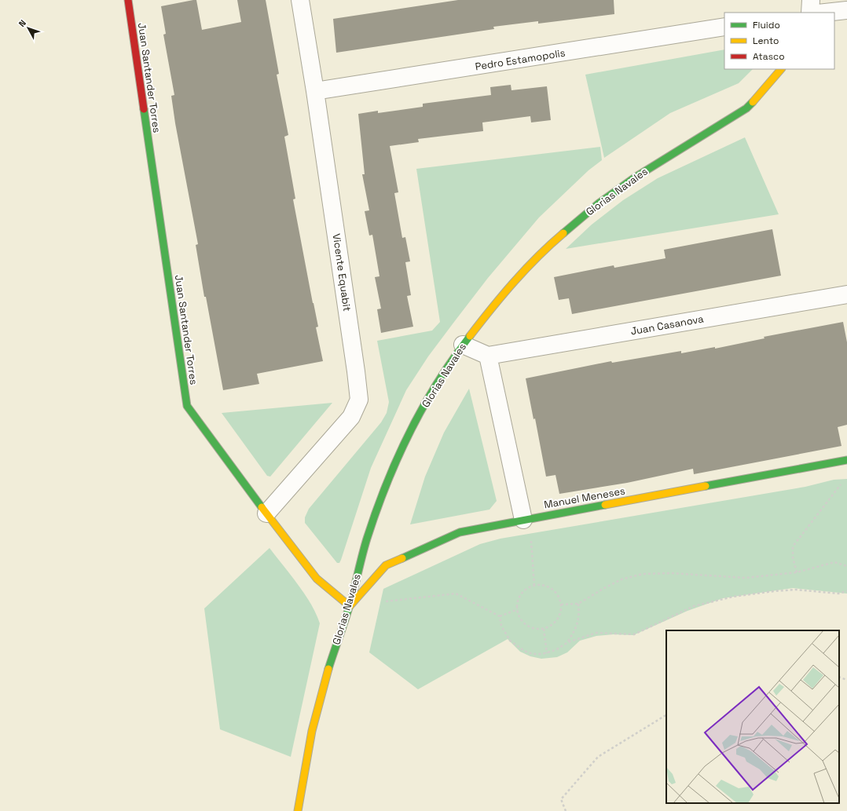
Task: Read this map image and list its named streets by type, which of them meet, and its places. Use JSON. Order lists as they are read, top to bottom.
{
  "streets": {
    "street": [
      "Pedro Estamopolis",
      "Juan Santander Torres",
      "Glorias Navales",
      "Vicente Equabit",
      "Juan Casanova",
      "Manuel Meneses"
    ]
  },
  "crossings": [
    ["Pedro Estamopolis", "Vicente Equabit"],
    ["Juan Santander Torres", "Glorias Navales"],
    ["Juan Santander Torres", "Vicente Equabit"],
    ["Juan Santander Torres", "Manuel Meneses"],
    ["Glorias Navales", "Manuel Meneses"]
  ],
  "legend": ["Fluido", "Lento", "Atasco"],
  "north": "top left"
}
